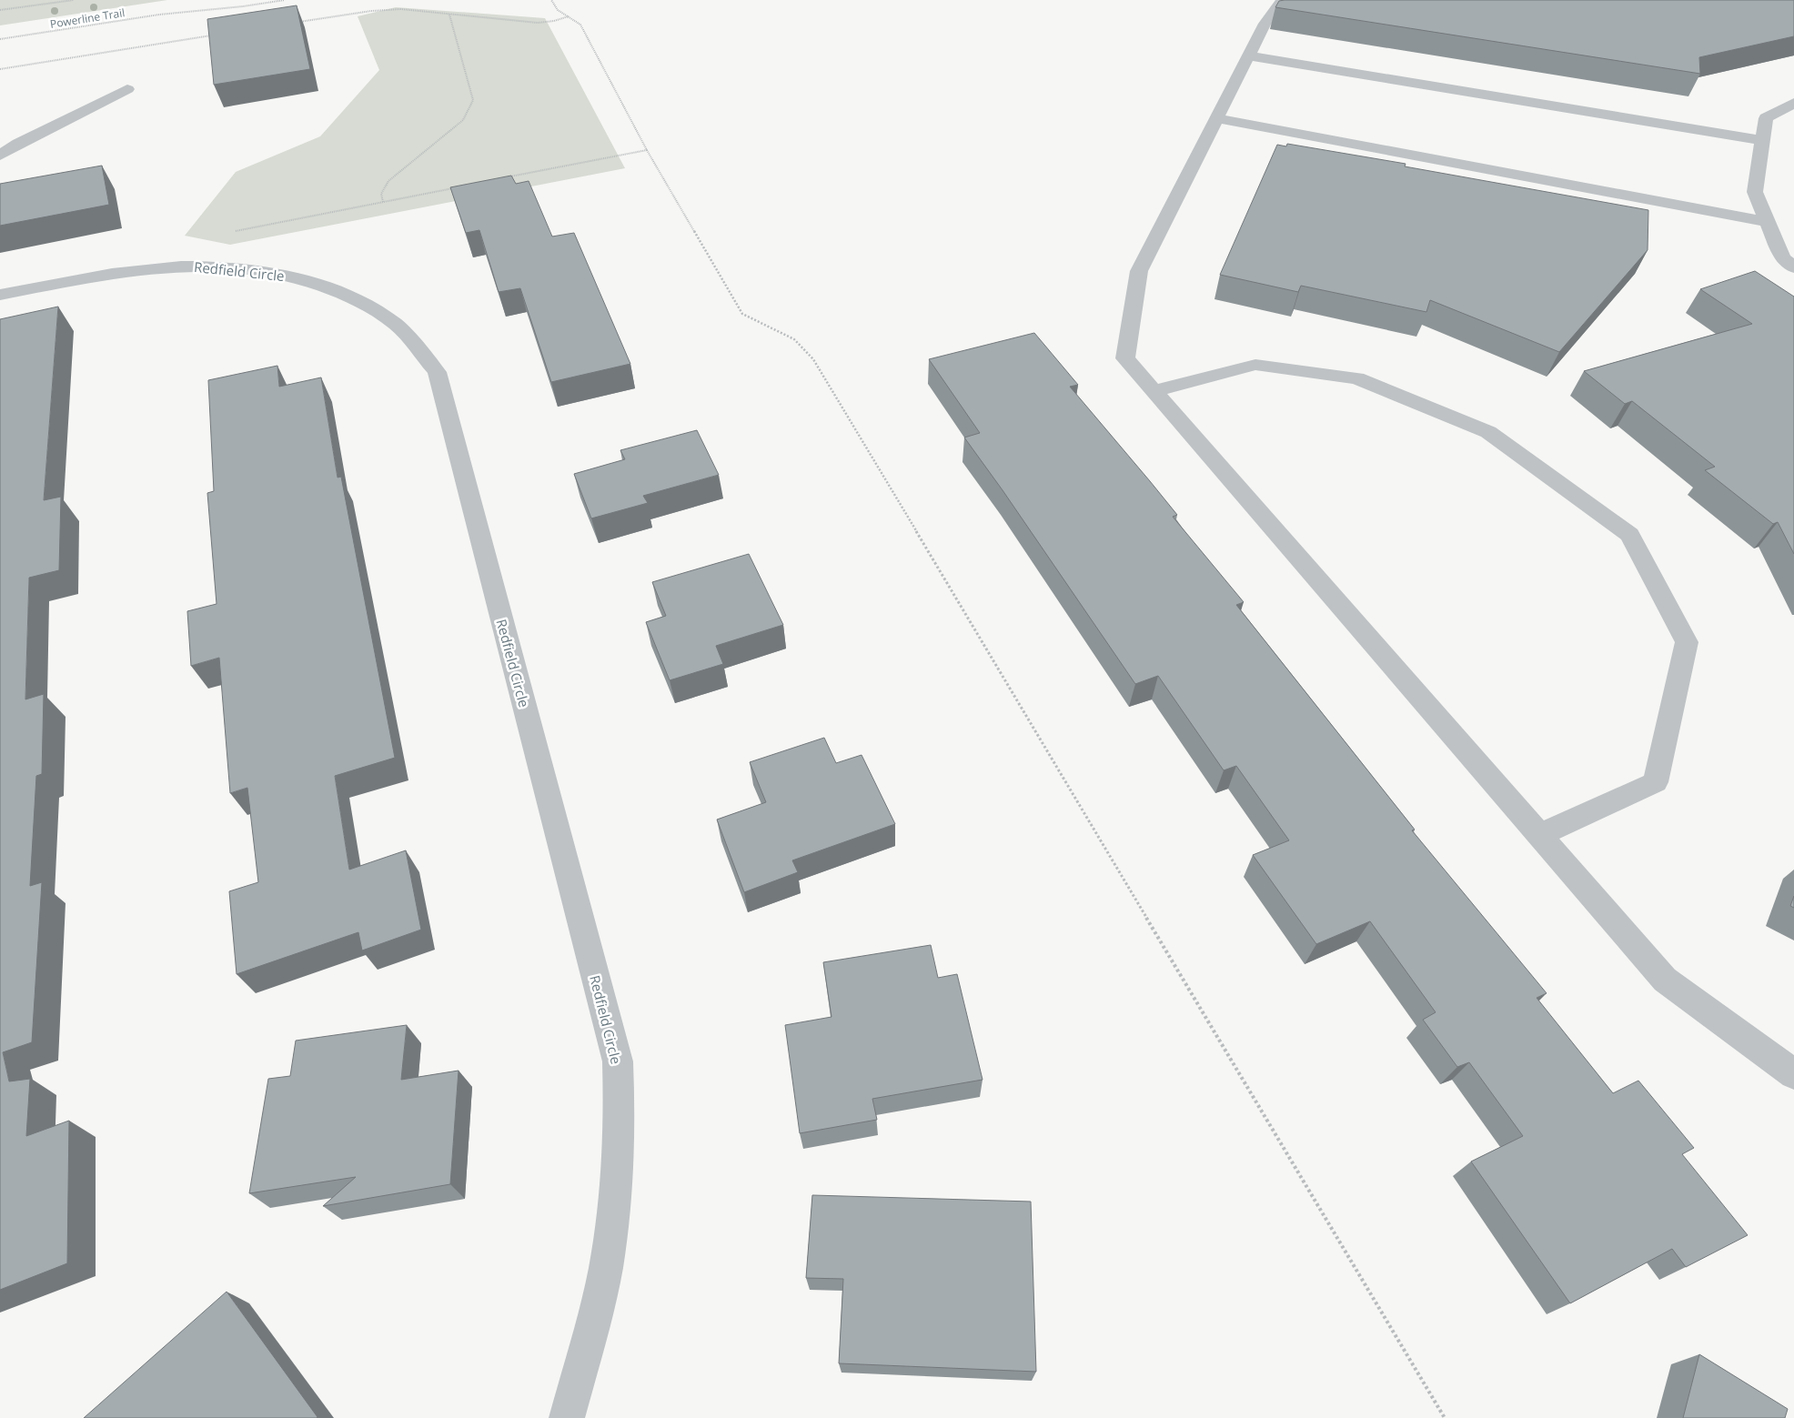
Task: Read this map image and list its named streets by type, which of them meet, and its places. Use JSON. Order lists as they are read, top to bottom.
{
  "streets": {
    "street": ["Redfield Circle"],
    "path": ["Powerline Trail"]
  }
}
